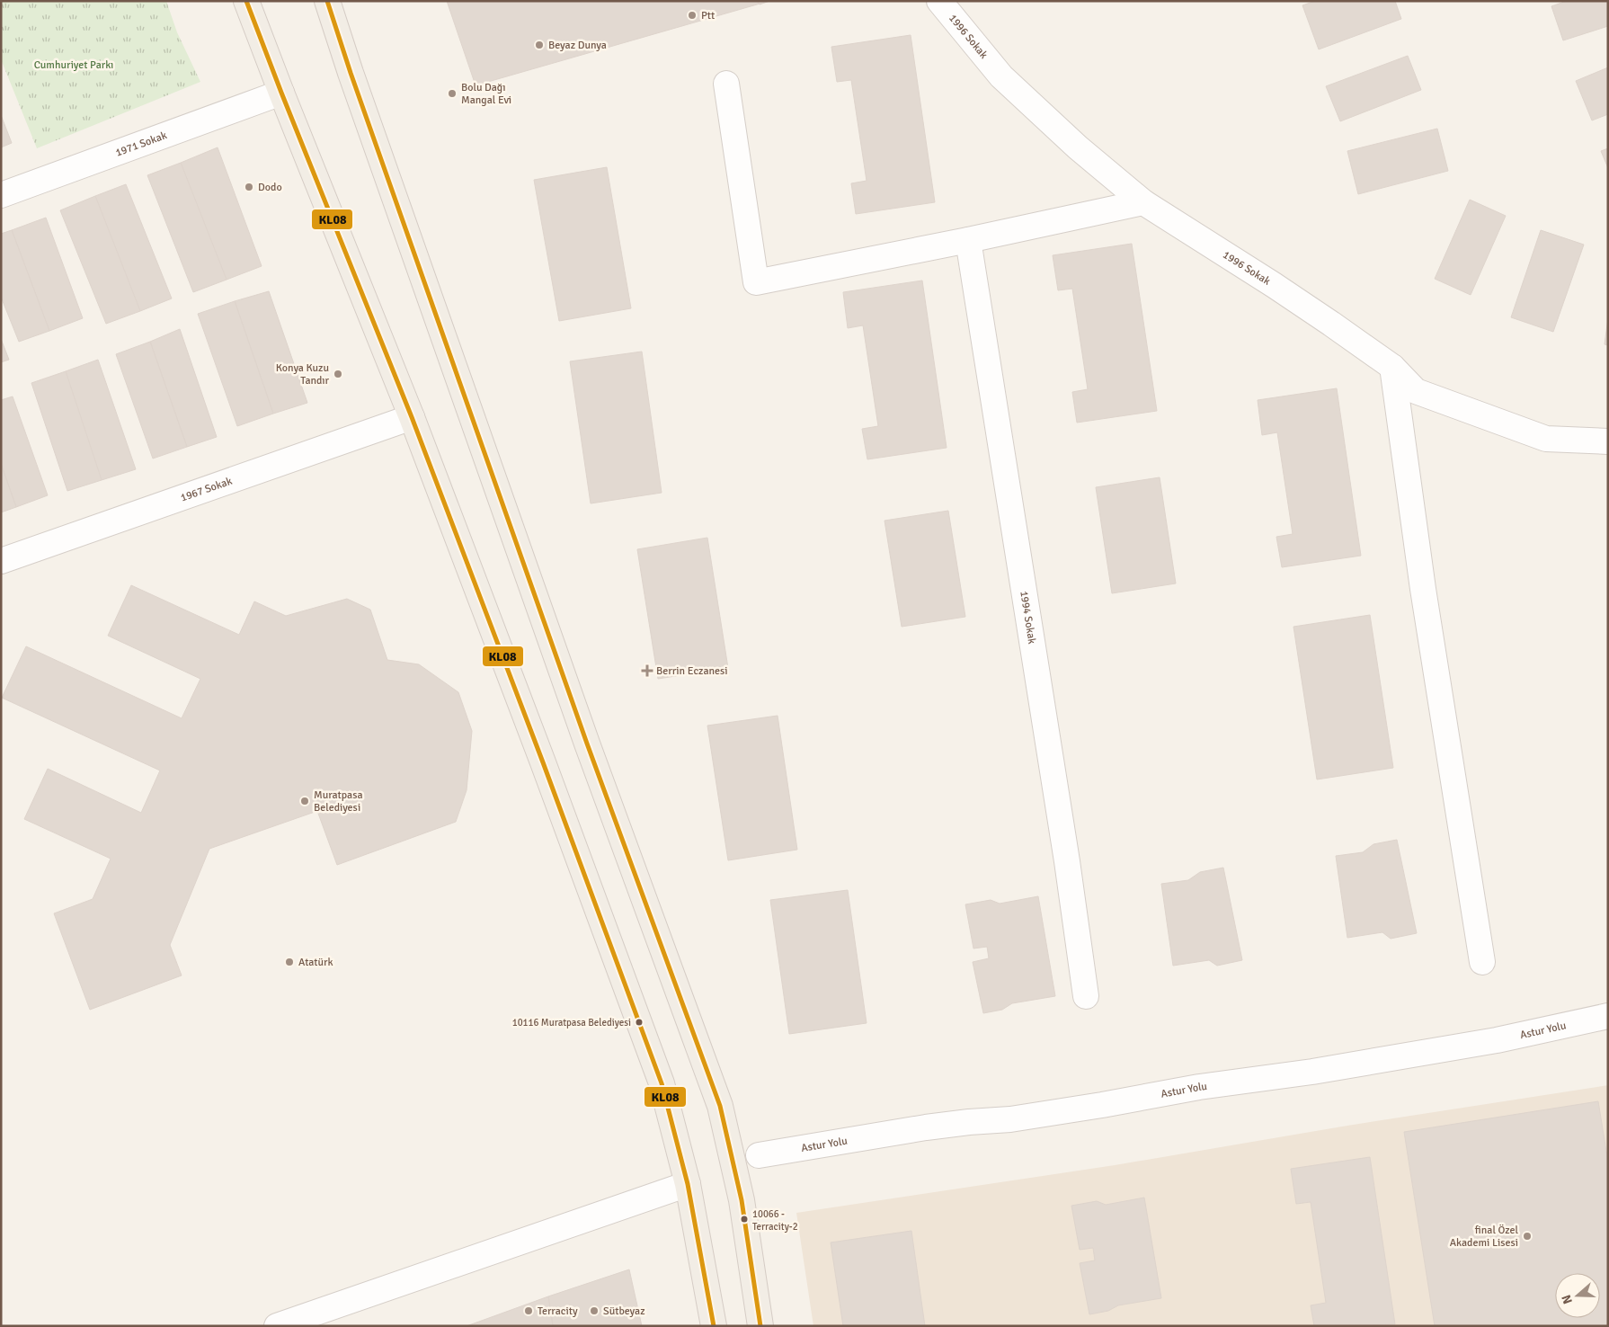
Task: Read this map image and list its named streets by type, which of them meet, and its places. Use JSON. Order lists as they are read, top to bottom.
{
  "streets": {
    "street": [
      "1996 Sokak",
      "1971 Sokak",
      "1967 Sokak",
      "1994 Sokak",
      "Astur Yolu"
    ]
  },
  "parks": ["Cumhuriyet Parkı"],
  "places": {
    "other": [
      "Ptt",
      "Beyaz Dunya",
      "Bolu Dağı Mangal Evi",
      "Dodo",
      "Konya Kuzu Tandır",
      "Muratpasa Belediyesi",
      "Atatürk",
      "10116 Muratpasa Belediyesi",
      "10066 - Terracity-2",
      "final Özel Akademi Lisesi",
      "Terracity",
      "Sütbeyaz"
    ],
    "health": ["Berrin Eczanesi"]
  },
  "lines": ["transit line KL08"],
  "north": "left"
}
